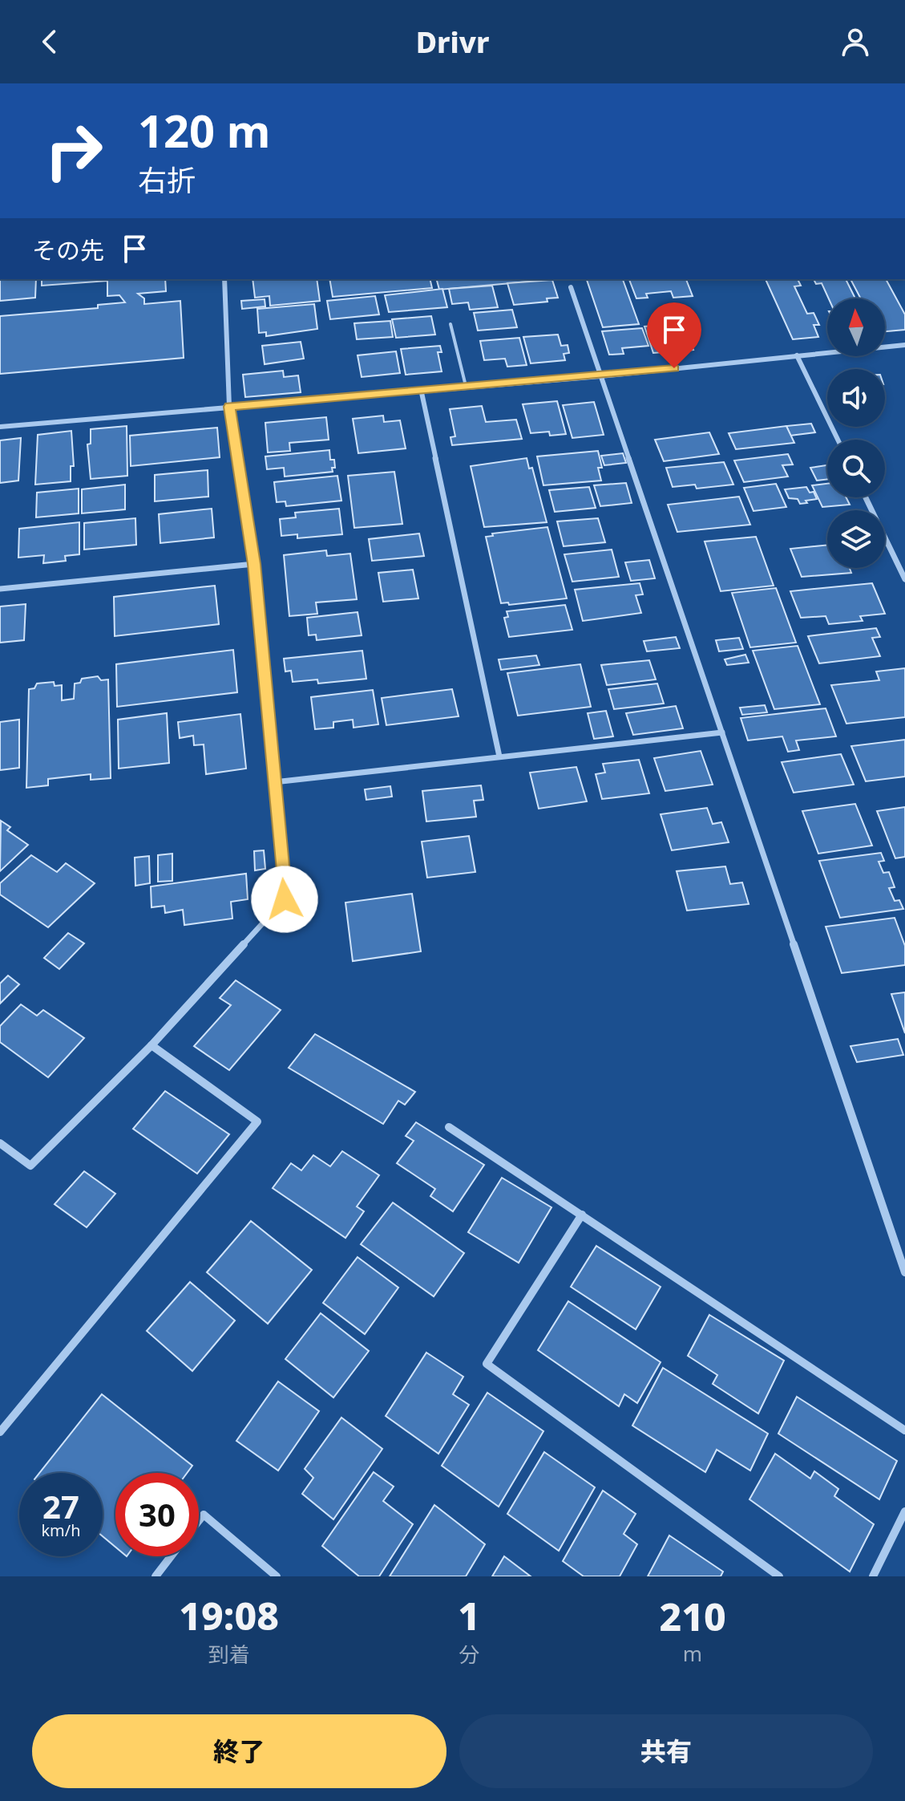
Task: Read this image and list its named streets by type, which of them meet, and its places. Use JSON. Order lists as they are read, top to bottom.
{
  "north": "top",
  "page": {
    "header": "Drivr",
    "turn": ["120 m", "右折"],
    "then": "その先",
    "speed": "27 km/h",
    "limit": "30",
    "eta": [
      "19:08",
      "到着",
      "1",
      "分",
      "210",
      "m"
    ],
    "buttons": ["終了", "共有"]
  }
}
